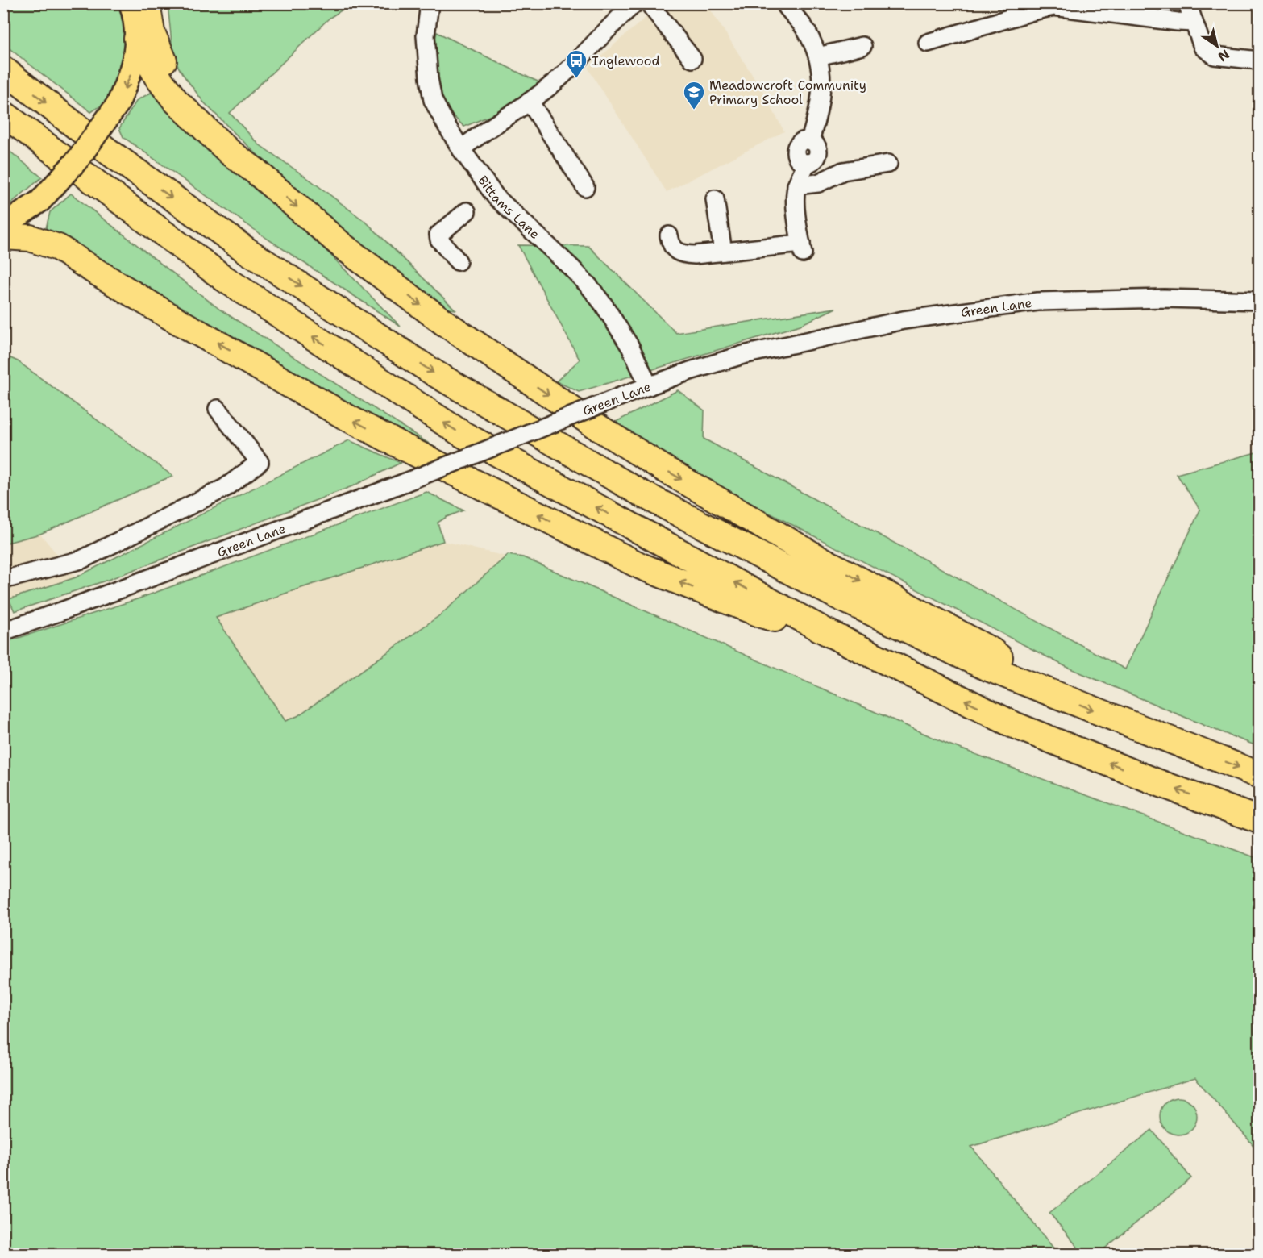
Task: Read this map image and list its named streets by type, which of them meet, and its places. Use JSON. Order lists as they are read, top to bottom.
{
  "streets": {
    "street": ["Bittams Lane", "Green Lane"]
  },
  "crossings": [
    ["Bittams Lane", "Green Lane"]
  ],
  "places": {
    "bus stop": ["Inglewood"],
    "school or university": ["Meadowcroft Community Primary School"]
  },
  "north": "bottom right"
}
